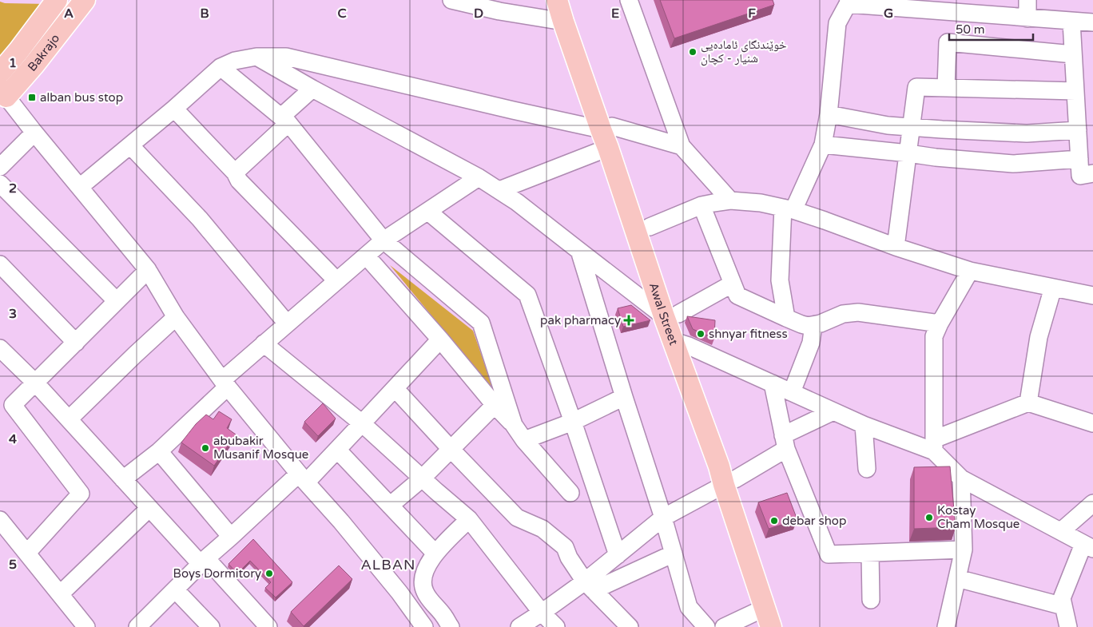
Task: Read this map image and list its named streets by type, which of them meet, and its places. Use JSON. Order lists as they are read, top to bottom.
{
  "streets": {
    "main road": ["Bakrajo", "Awal Street"]
  },
  "districts": ["ALBAN"],
  "places": {
    "other": [
      "خوێندنگای ئامادەیی شنیار - کچان",
      "shnyar fitness",
      "abubakir Musanif Mosque",
      "Kostay Cham Mosque",
      "debar shop",
      "Boys Dormitory"
    ],
    "transit": ["alban bus stop"],
    "health": ["pak pharmacy"]
  },
  "scale_bar": "50 m",
  "grid": {
    "columns": [
      "A",
      "B",
      "C",
      "D",
      "E",
      "F",
      "G"
    ],
    "rows": [
      "1",
      "2",
      "3",
      "4",
      "5"
    ]
  }
}
